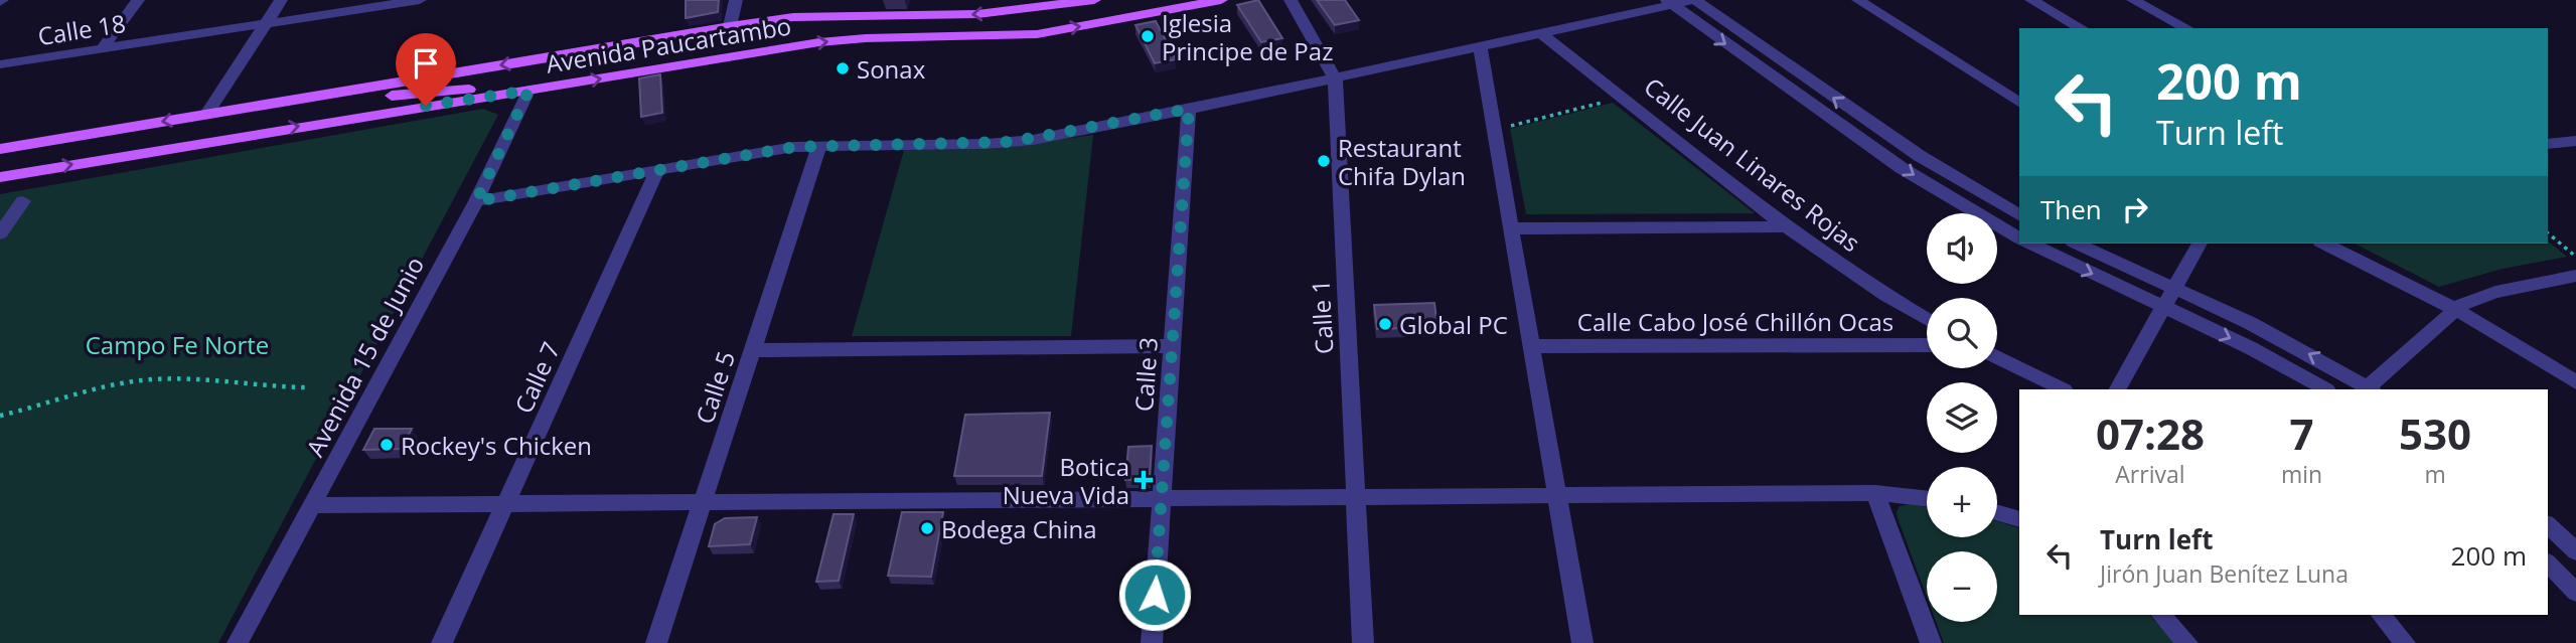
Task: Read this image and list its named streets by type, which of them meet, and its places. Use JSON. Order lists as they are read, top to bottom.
{
  "streets": {
    "main road": ["Avenida Paucartambo"],
    "street": [
      "Calle 18",
      "Calle Juan Linares Rojas",
      "Calle 1",
      "Calle Cabo José Chillón Ocas",
      "Avenida 15 de Junio",
      "Calle 3",
      "Calle 7",
      "Calle 5"
    ]
  },
  "crossings": [
    ["Avenida Paucartambo", "Avenida 15 de Junio"]
  ],
  "parks": ["Campo Fe Norte"],
  "places": {
    "other": [
      "Iglesia Principe de Paz",
      "Sonax",
      "Restaurant Chifa Dylan",
      "Global PC",
      "Rockey's Chicken",
      "Bodega China"
    ],
    "health": ["Botica Nueva Vida"]
  },
  "page": {
    "turn": ["200 m", "Turn left"],
    "then": "Then",
    "map_buttons": ["+", "−"],
    "eta": [
      "07:28",
      "Arrival",
      "7",
      "min",
      "530",
      "m"
    ],
    "list": [
      {
        "name": "Turn left",
        "note": "Jirón Juan Benítez Luna",
        "value": "200 m"
      }
    ]
  }
}
